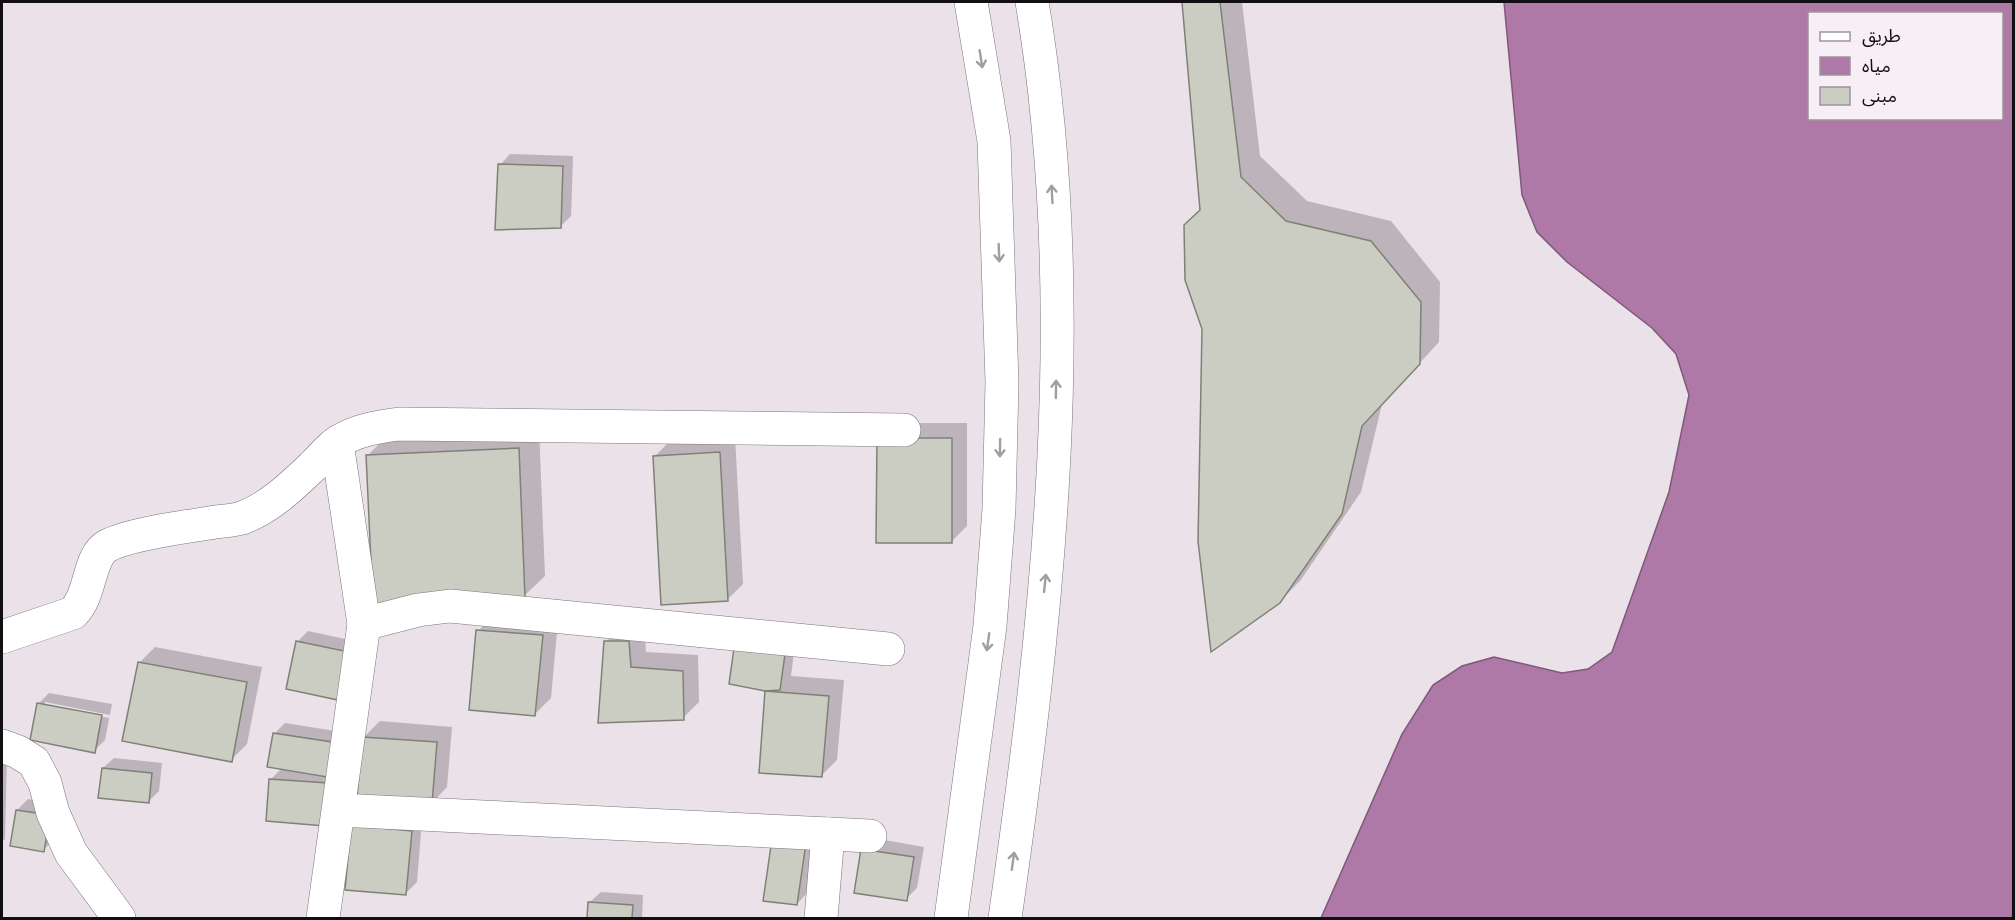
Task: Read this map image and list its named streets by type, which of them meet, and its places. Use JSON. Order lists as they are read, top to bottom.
{
  "legend": ["طريق", "مياه", "مبنى"]
}
